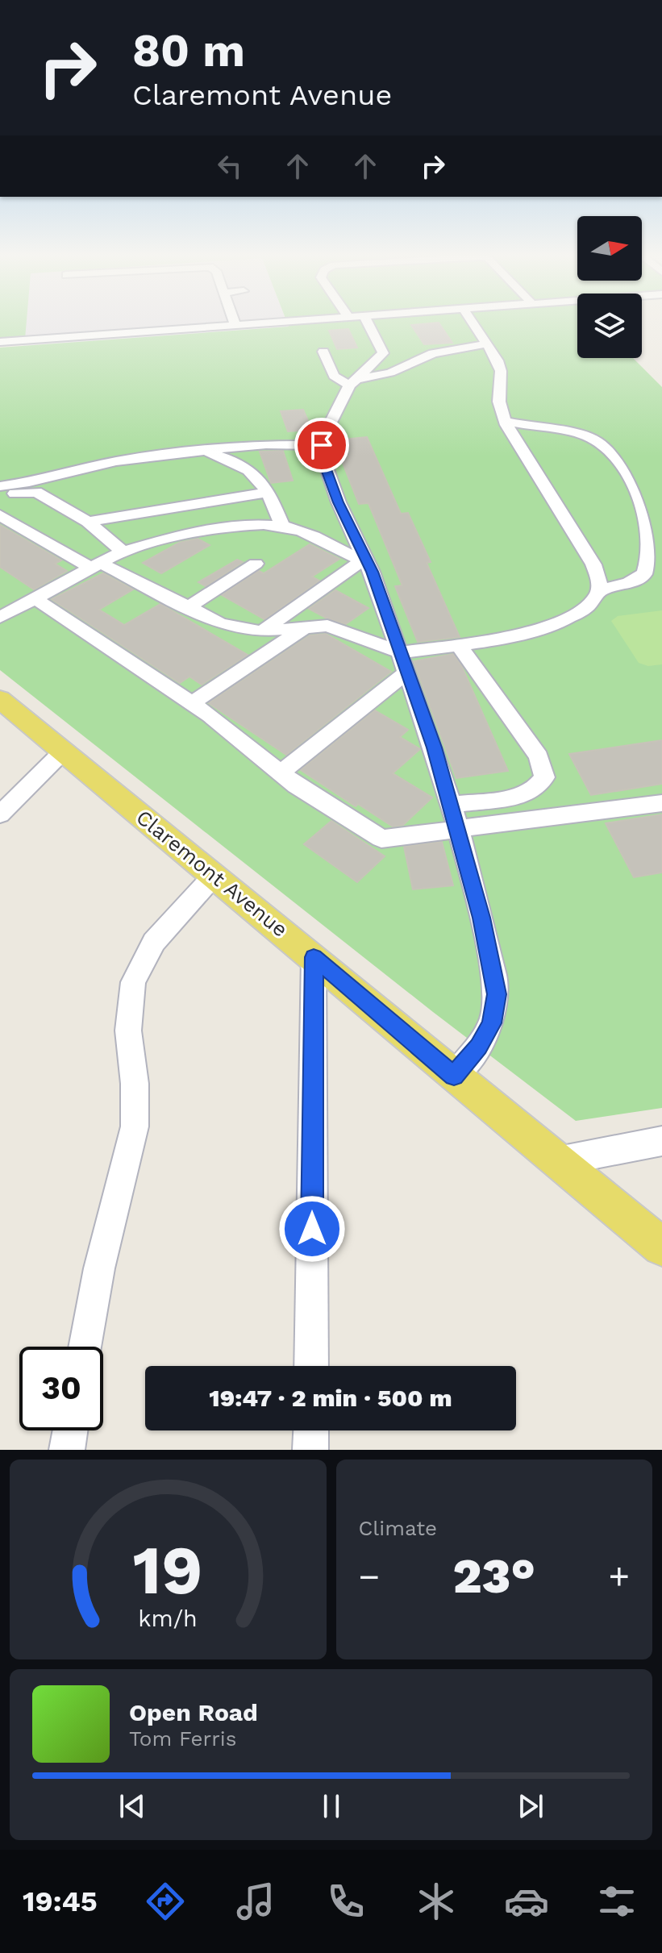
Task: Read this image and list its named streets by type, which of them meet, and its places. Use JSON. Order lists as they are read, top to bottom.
{
  "streets": {
    "main road": ["Claremont Avenue"]
  },
  "north": "right",
  "page": {
    "turn": ["80 m", "Claremont Avenue"],
    "limit": "30",
    "trip": "19:47 · 2 min · 500 m",
    "tile": "Climate",
    "heat": ["−", "23°", "+"],
    "song": ["Open Road", "Tom Ferris"],
    "tabs": "19:45",
    "gauge": ["19", "km/h"]
  }
}
